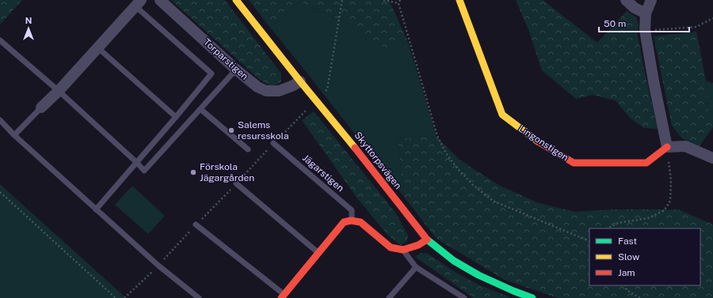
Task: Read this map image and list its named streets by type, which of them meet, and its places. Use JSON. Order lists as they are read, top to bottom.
{
  "streets": {
    "street": ["Torparstigen", "Lingonstigen", "Skyttorpsvägen"],
    "lane": ["Jägarstigen"]
  },
  "crossings": [
    ["Torparstigen", "Skyttorpsvägen"]
  ],
  "places": ["Salems resursskola", "Förskola Jägargården"],
  "legend": ["Fast", "Slow", "Jam"],
  "scale_bar": "50 m",
  "north": "top"
}
